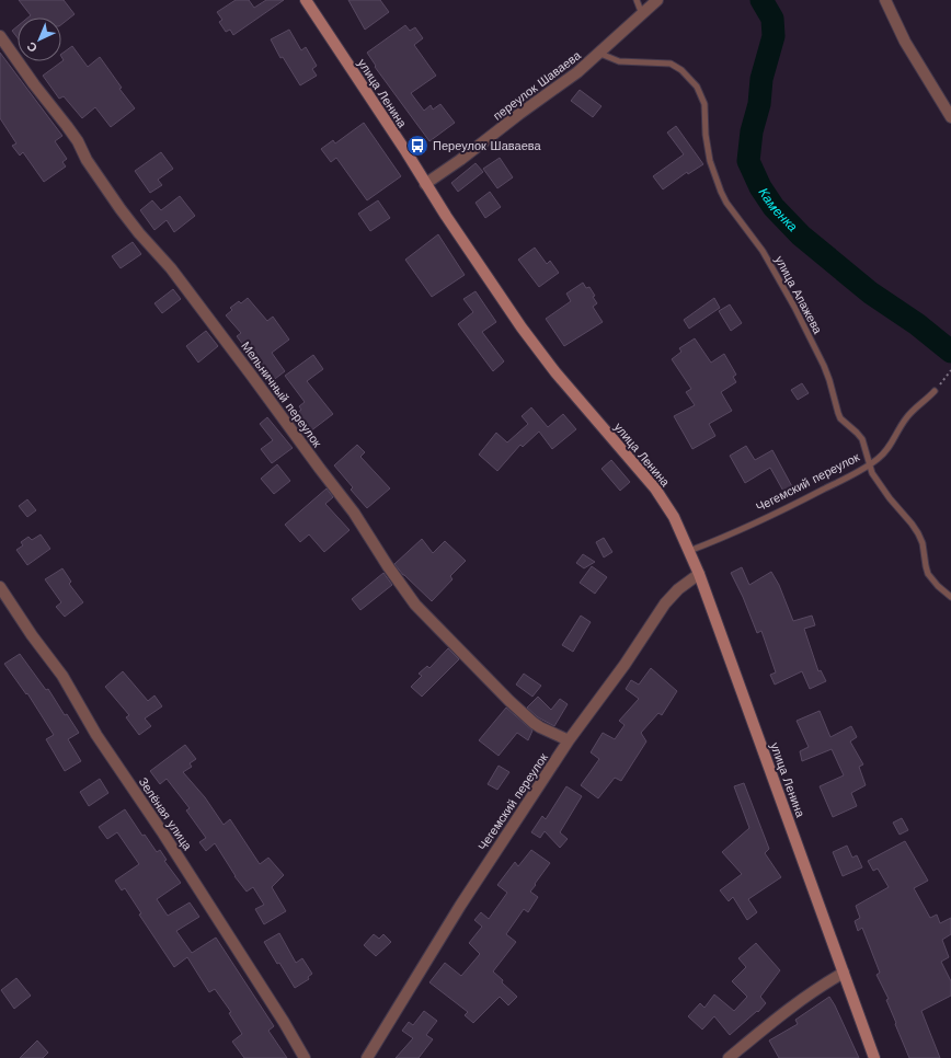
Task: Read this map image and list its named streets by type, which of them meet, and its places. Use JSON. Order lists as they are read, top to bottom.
{
  "streets": {
    "street": [
      "переулок Шаваева",
      "улица Ленина",
      "Мельничный переулок",
      "Чегемский переулок",
      "Зелёная улица"
    ],
    "lane": ["улица Апажева"]
  },
  "crossings": [
    ["переулок Шаваева", "улица Ленина"],
    ["переулок Шаваева", "улица Апажева"],
    ["улица Ленина", "Чегемский переулок"],
    ["улица Апажева", "Чегемский переулок"],
    ["Мельничный переулок", "Чегемский переулок"]
  ],
  "water": ["Каменка"],
  "places": {
    "bus stop": ["Переулок Шаваева"]
  },
  "north": "bottom left"
}
